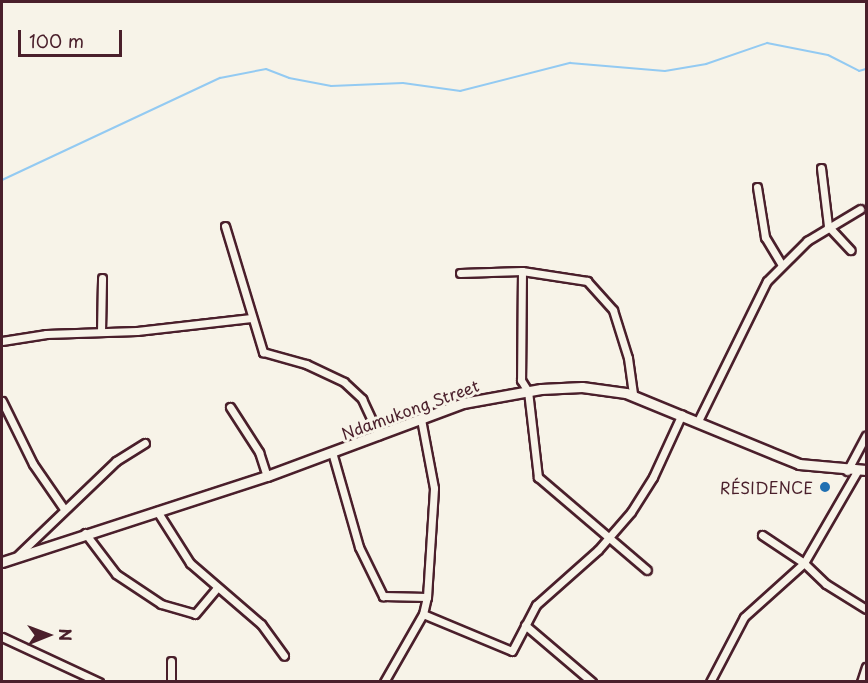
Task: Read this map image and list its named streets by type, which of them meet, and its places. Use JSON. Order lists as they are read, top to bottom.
{
  "streets": {
    "main road": ["Ndamukong Street"]
  },
  "places": ["RÉSIDENCE"],
  "scale_bar": "100 m",
  "north": "right"
}
